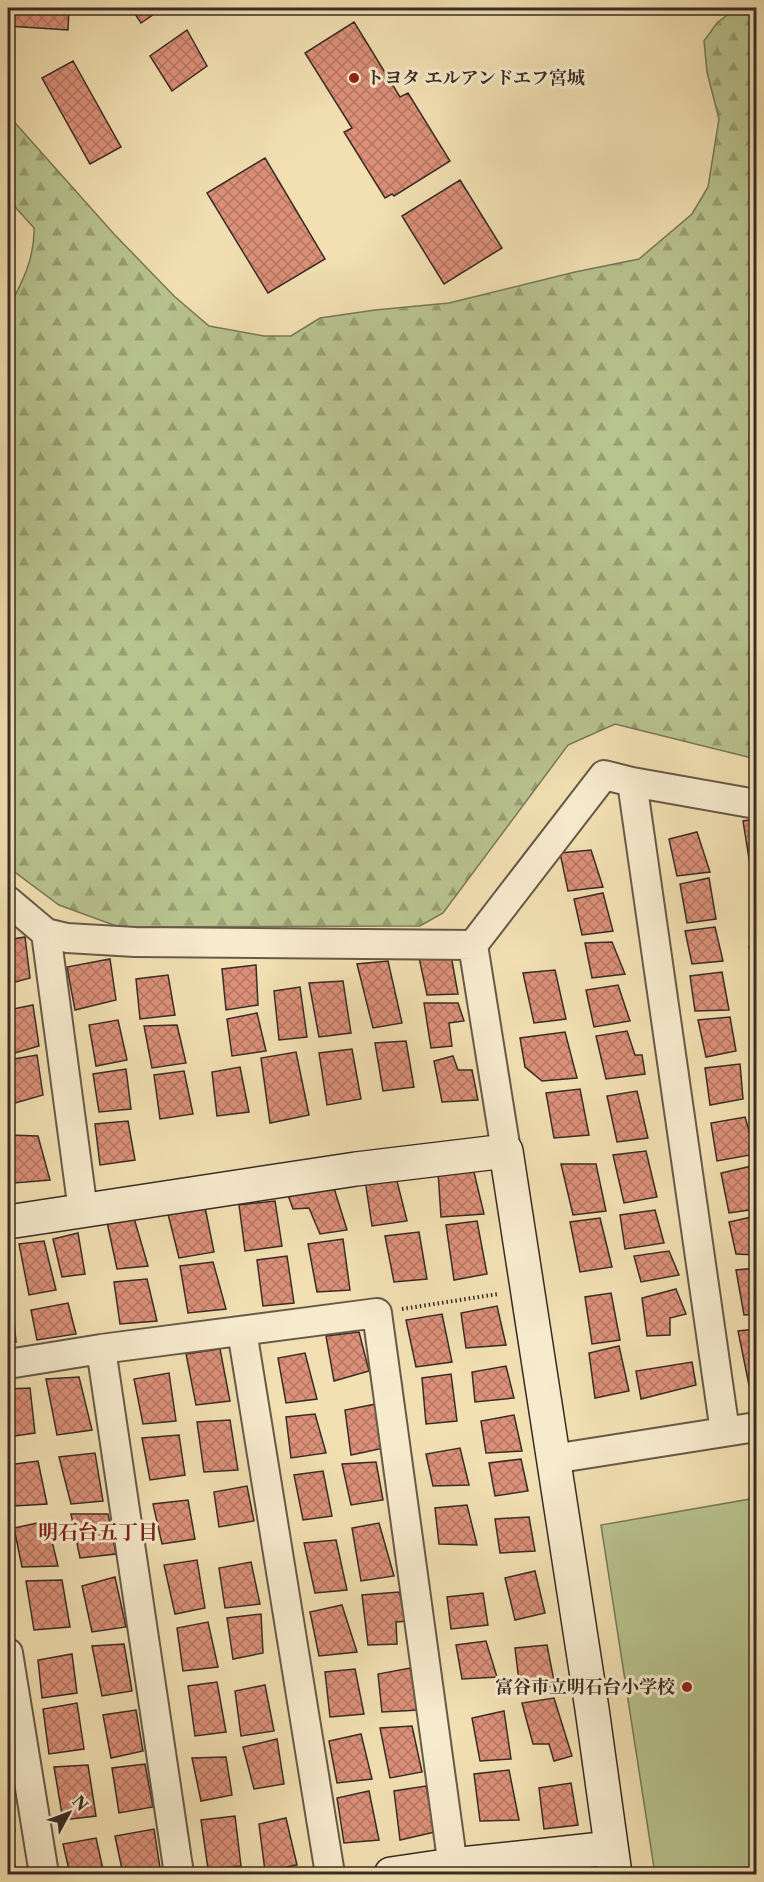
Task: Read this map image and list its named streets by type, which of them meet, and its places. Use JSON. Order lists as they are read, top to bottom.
{
  "districts": ["明石台五丁目"],
  "places": ["トヨタ エルアンドエフ宮城", "富谷市立明石台小学校"],
  "north": "top right"
}
